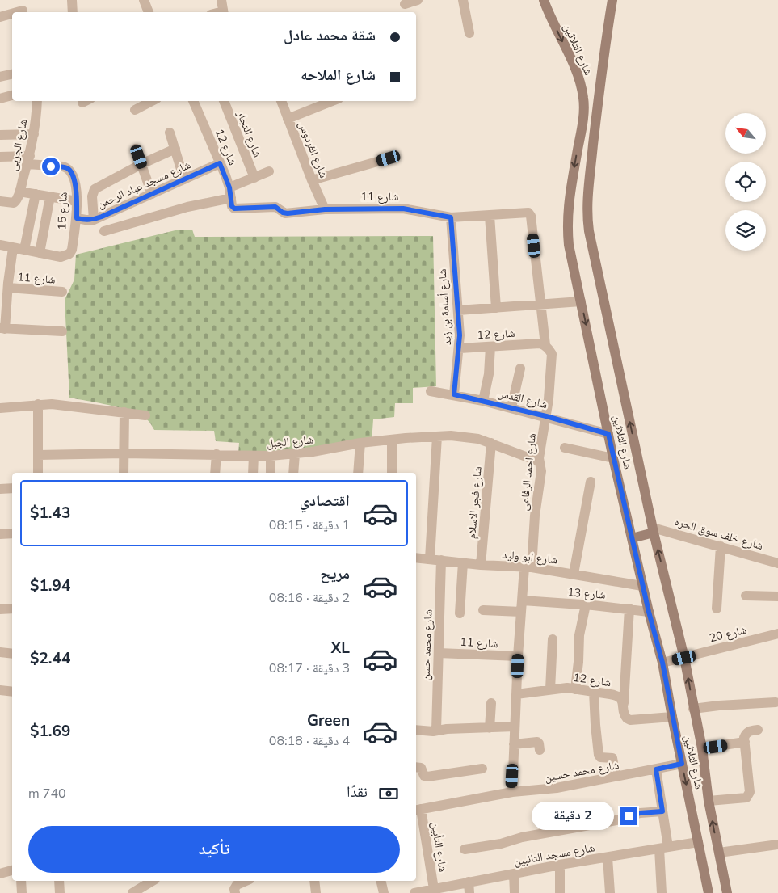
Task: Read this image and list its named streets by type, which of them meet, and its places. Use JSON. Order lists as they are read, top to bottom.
{
  "streets": {
    "street": [
      "شارع الثلاثين",
      "شارع التجار",
      "شارع الجربى",
      "شارع 12",
      "شارع الفردوس",
      "شارع مسجد عباد الرحمن",
      "شارع 11",
      "شارع 15",
      "شارع أسامة بن زيد",
      "شارع القدس",
      "شارع الجبل",
      "شارع احمد الرفاعى",
      "شارع فجر الاسلام",
      "شارع خلف سوق الحره",
      "شارع ابو وليد",
      "شارع 13",
      "شارع 20",
      "شارع محمد حسن",
      "شارع محمد حسين",
      "شارع التأبين",
      "شارع مسجد التائبين"
    ]
  },
  "crossings": [
    ["شارع الثلاثين", "شارع القدس"],
    ["شارع الثلاثين", "شارع خلف سوق الحره"],
    ["شارع الثلاثين", "شارع ابو وليد"],
    ["شارع الثلاثين", "شارع 13"],
    ["شارع الثلاثين", "شارع 20"],
    ["شارع الثلاثين", "شارع محمد حسين"],
    ["شارع الثلاثين", "شارع مسجد التائبين"],
    ["شارع الجربى", "شارع 15"],
    ["شارع 12", "شارع مسجد عباد الرحمن"],
    ["شارع 12", "شارع 11"],
    ["شارع 12", "شارع أسامة بن زيد"],
    ["شارع 12", "شارع احمد الرفاعى"],
    ["شارع الفردوس", "شارع 11"],
    ["شارع مسجد عباد الرحمن", "شارع 15"],
    ["شارع 11", "شارع أسامة بن زيد"],
    ["شارع 11", "شارع احمد الرفاعى"],
    ["شارع 11", "شارع محمد حسن"],
    ["شارع أسامة بن زيد", "شارع القدس"],
    ["شارع القدس", "شارع احمد الرفاعى"],
    ["شارع الجبل", "شارع احمد الرفاعى"],
    ["شارع الجبل", "شارع فجر الاسلام"],
    ["شارع احمد الرفاعى", "شارع ابو وليد"],
    ["شارع احمد الرفاعى", "شارع 13"],
    ["شارع احمد الرفاعى", "شارع محمد حسين"],
    ["شارع فجر الاسلام", "شارع ابو وليد"],
    ["شارع ابو وليد", "شارع محمد حسن"],
    ["شارع محمد حسين", "شارع التأبين"],
    ["شارع التأبين", "شارع مسجد التائبين"]
  ],
  "north": "top left",
  "page": {
    "banner": ["شقة محمد عادل", "شارع الملاحه"],
    "list": [
      {
        "name": "اقتصادي",
        "note": "1 دقيقة · 08:15",
        "value": "$1.43"
      },
      {
        "name": "مريح",
        "note": "2 دقيقة · 08:16",
        "value": "$1.94"
      },
      {
        "name": "XL",
        "note": "3 دقيقة · 08:17",
        "value": "$2.44"
      },
      {
        "name": "Green",
        "note": "4 دقيقة · 08:18",
        "value": "$1.69"
      }
    ],
    "pay": ["نقدًا", "740 m"],
    "bubble": "2 دقيقة",
    "buttons": "تأكيد"
  }
}
